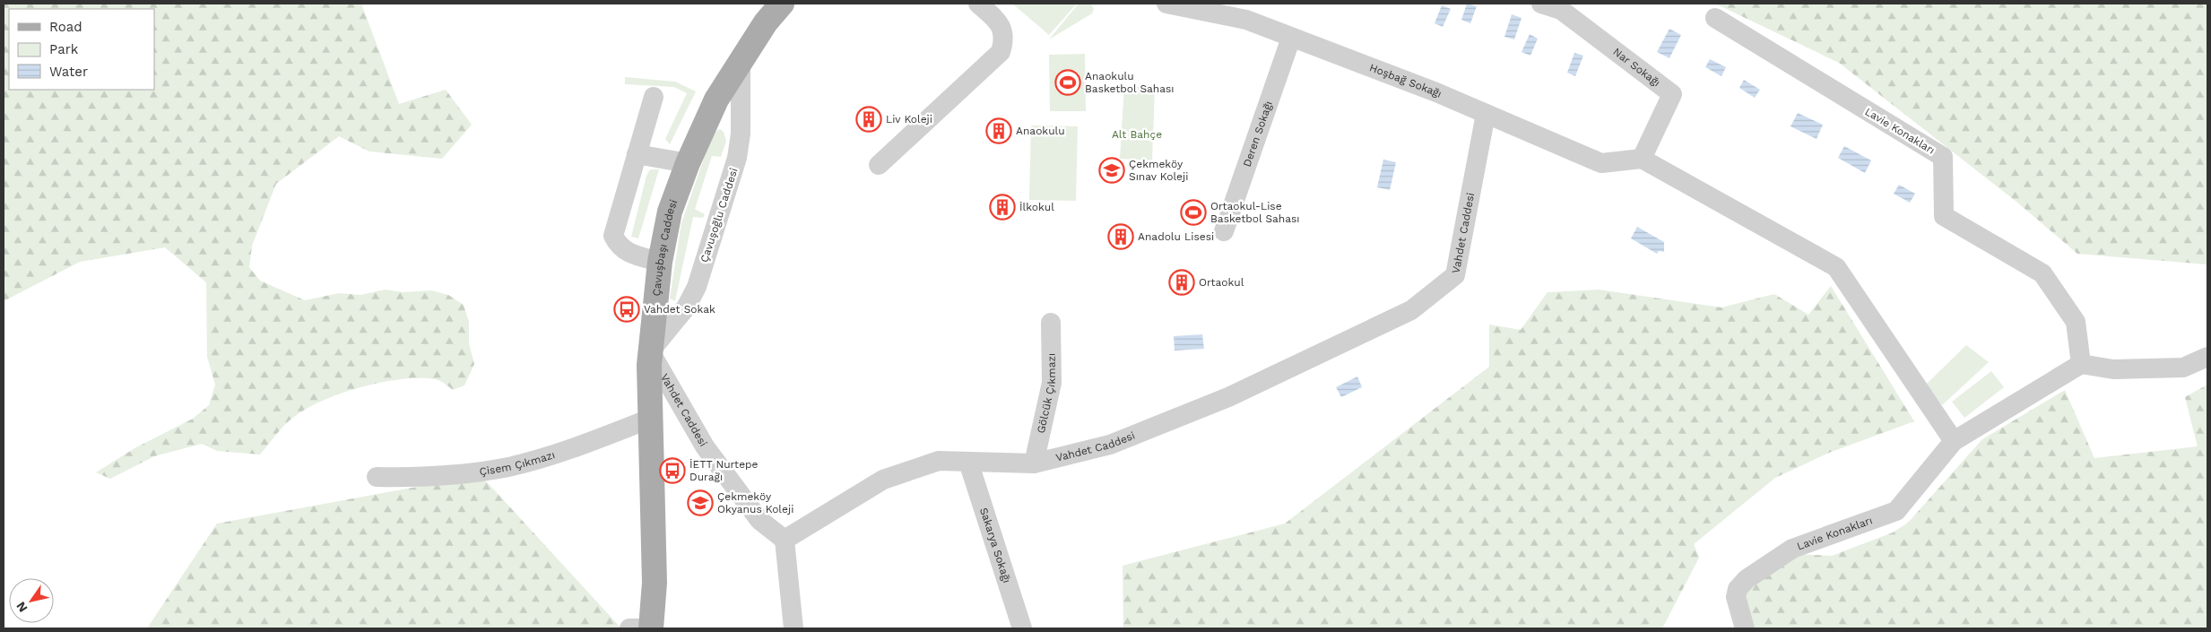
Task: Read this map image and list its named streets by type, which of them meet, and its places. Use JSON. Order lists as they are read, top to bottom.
{
  "streets": {
    "main road": ["Çavuşbaşı Caddesi"],
    "street": [
      "Nar Sokağı",
      "Hoşbağ Sokağı",
      "Lavie Konakları",
      "Deren Sokağı",
      "Çavuşoğlu Caddesi",
      "Vahdet Caddesi",
      "Gölcük Çıkmazı",
      "Çisem Çıkmazı",
      "Sakarya Sokağı"
    ]
  },
  "crossings": [
    ["Nar Sokağı", "Hoşbağ Sokağı"],
    ["Hoşbağ Sokağı", "Deren Sokağı"],
    ["Hoşbağ Sokağı", "Vahdet Caddesi"],
    ["Çavuşoğlu Caddesi", "Vahdet Caddesi"],
    ["Çavuşoğlu Caddesi", "Çavuşbaşı Caddesi"],
    ["Vahdet Caddesi", "Çavuşbaşı Caddesi"],
    ["Vahdet Caddesi", "Gölcük Çıkmazı"],
    ["Vahdet Caddesi", "Sakarya Sokağı"],
    ["Çavuşbaşı Caddesi", "Çisem Çıkmazı"]
  ],
  "parks": ["Alt Bahçe"],
  "places": {
    "sports": ["Anaokulu Basketbol Sahası", "Ortaokul-Lise Basketbol Sahası"],
    "building": [
      "Liv Koleji",
      "Anaokulu",
      "İlkokul",
      "Anadolu Lisesi",
      "Ortaokul"
    ],
    "school or university": ["Çekmeköy Sınav Koleji", "Çekmeköy Okyanus Koleji"],
    "bus stop": ["Vahdet Sokak", "İETT Nurtepe Durağı"]
  },
  "legend": ["Road", "Park", "Water"],
  "north": "bottom left"
}
